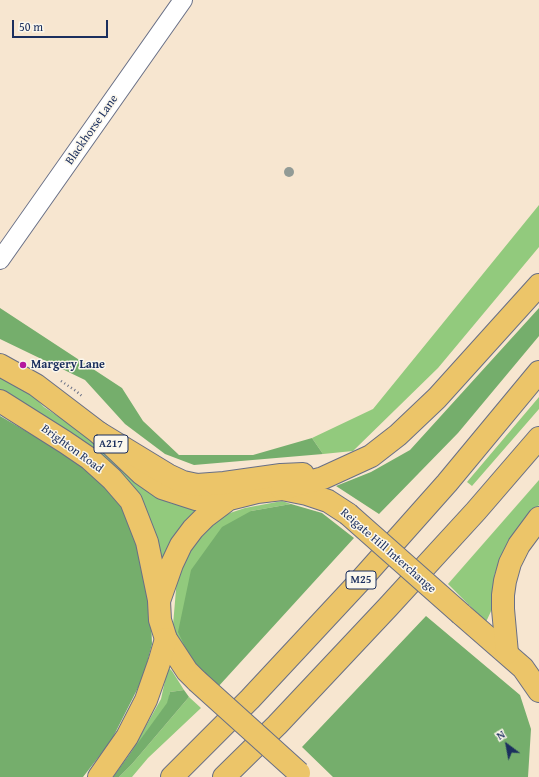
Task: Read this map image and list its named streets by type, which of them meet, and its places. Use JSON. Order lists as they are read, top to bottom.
{
  "streets": {
    "highway": [
      "A217",
      "Brighton Road",
      "Reigate Hill Interchange",
      "M25"
    ],
    "street": ["Blackhorse Lane"]
  },
  "crossings": [
    ["A217", "Reigate Hill Interchange"],
    ["Brighton Road", "Reigate Hill Interchange"]
  ],
  "places": ["Margery Lane"],
  "scale_bar": "50 m",
  "north": "top left"
}
